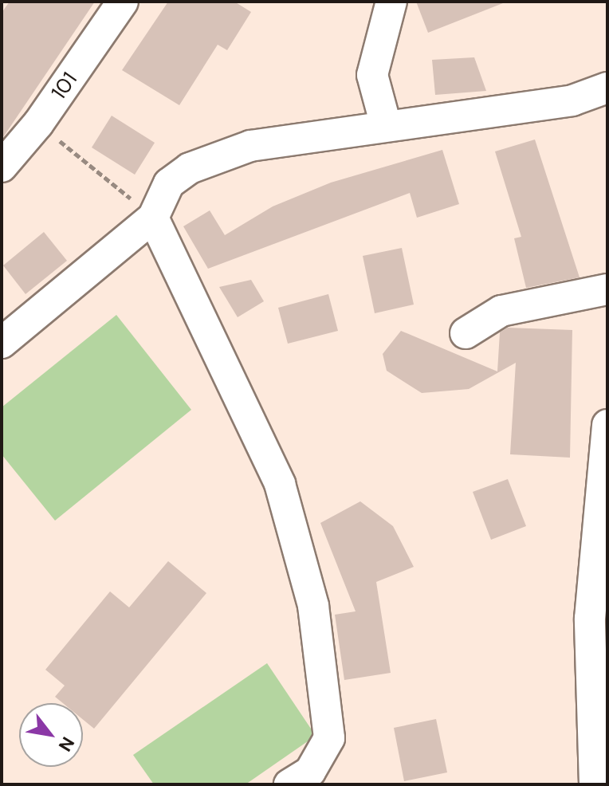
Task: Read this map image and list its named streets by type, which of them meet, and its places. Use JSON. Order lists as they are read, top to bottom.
{
  "streets": {
    "street": ["101"]
  },
  "north": "bottom right"
}
